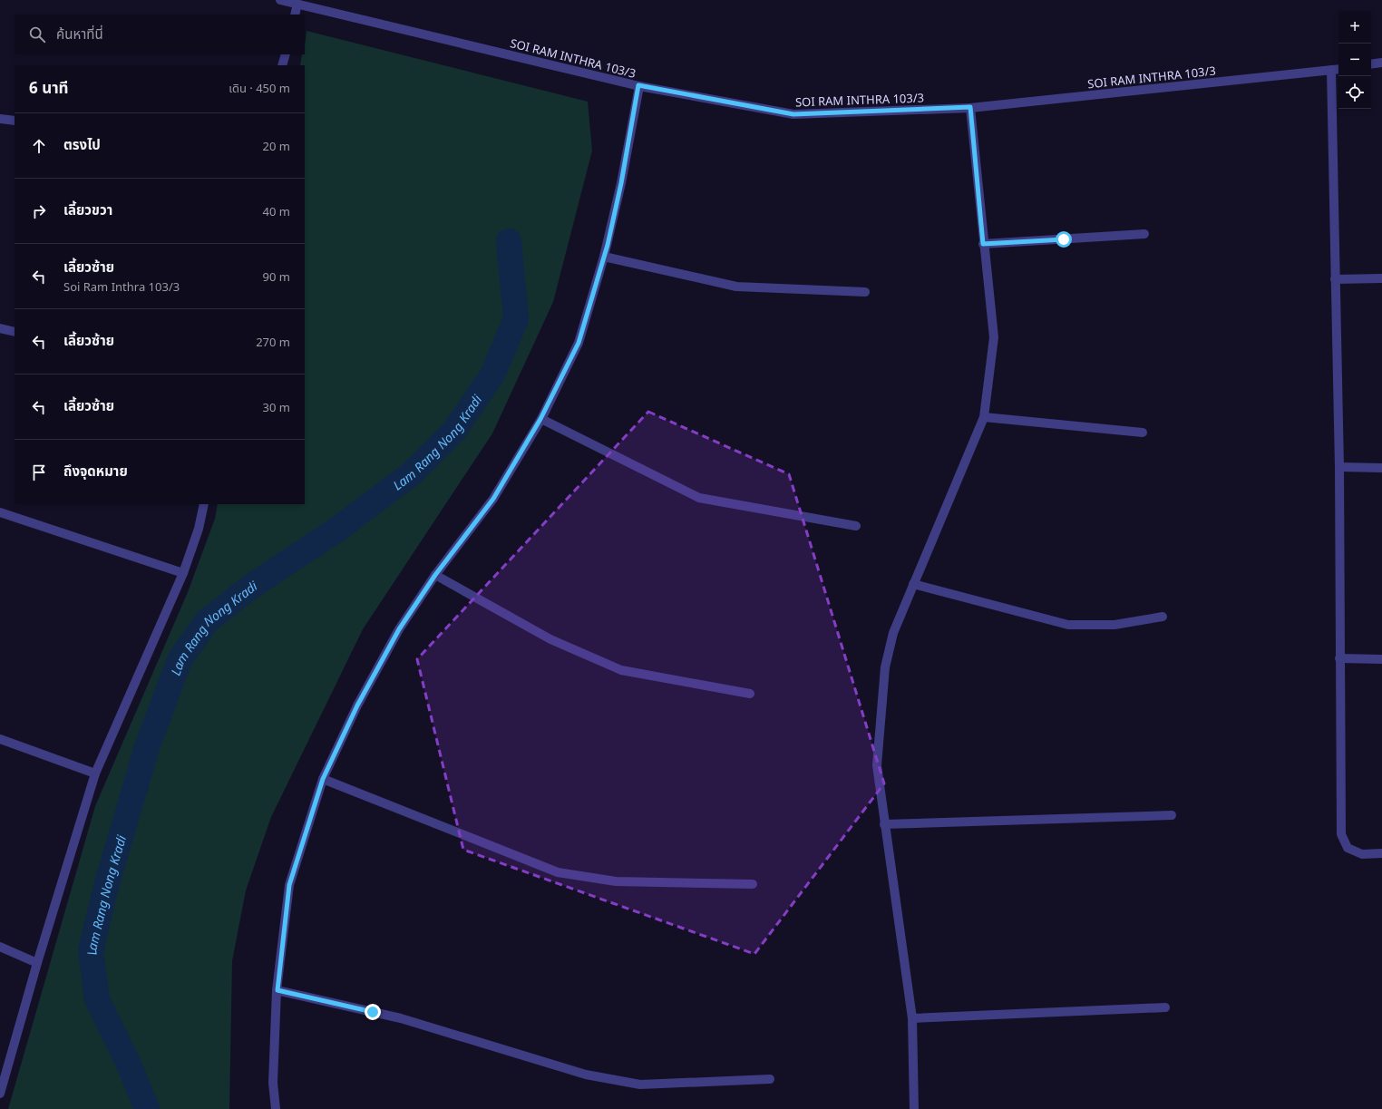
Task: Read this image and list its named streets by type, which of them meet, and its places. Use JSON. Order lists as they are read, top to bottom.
{
  "streets": {
    "street": ["SOI RAM INTHRA 103/3"]
  },
  "water": ["Lam Rang Nong Kradi"],
  "page": {
    "map_buttons": ["+", "−"],
    "search": "ค้นหาที่นี่",
    "heading": ["6 นาที", "เดิน · 450 m"],
    "list": [
      ["ตรงไป", "20 m"],
      ["เลี้ยวขวา", "40 m"],
      ["เลี้ยวซ้าย", "Soi Ram Inthra 103/3", "90 m"],
      ["เลี้ยวซ้าย", "270 m"],
      ["เลี้ยวซ้าย", "30 m"],
      "ถึงจุดหมาย"
    ]
  }
}
